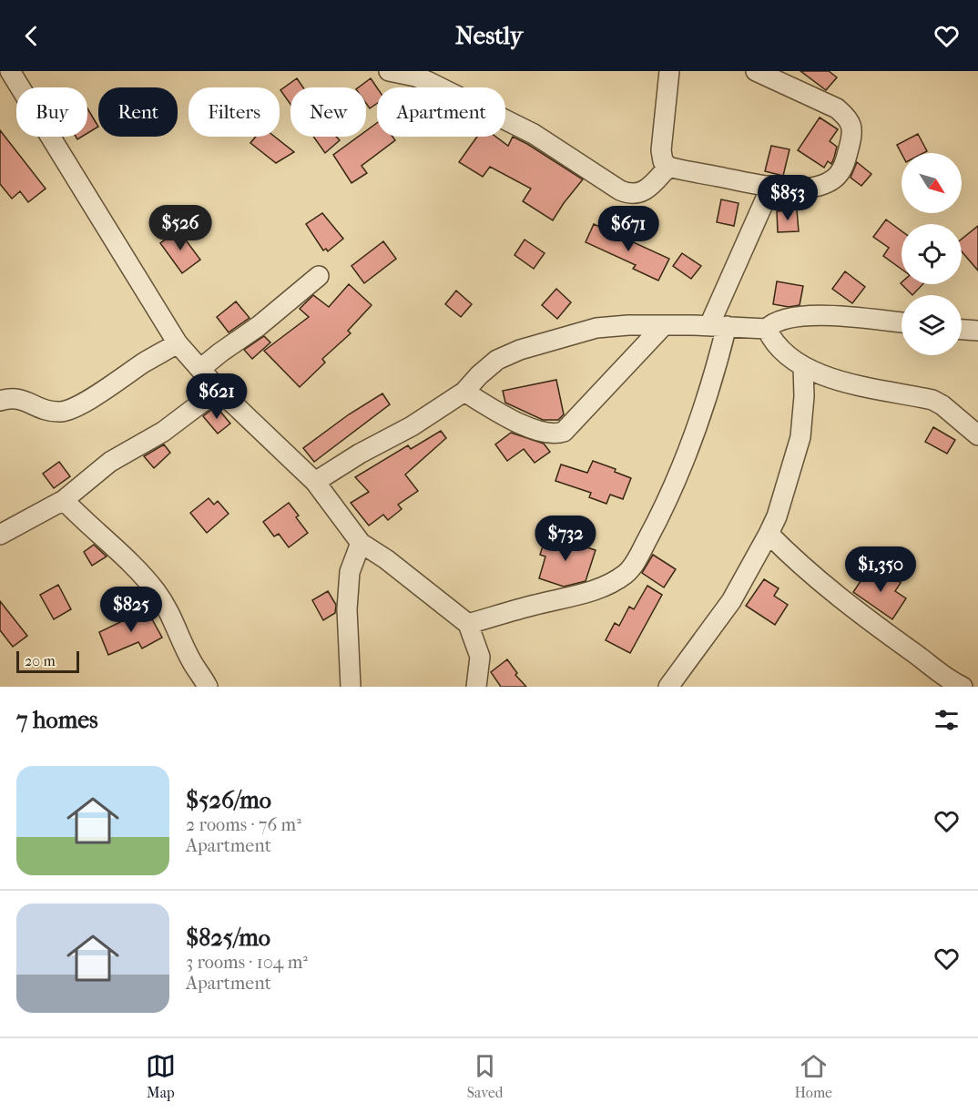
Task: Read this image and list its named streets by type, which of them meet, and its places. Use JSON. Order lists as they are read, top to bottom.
{
  "scale_bar": "20 m",
  "north": "bottom right",
  "page": {
    "header": "Nestly",
    "chip": [
      "Buy",
      "Rent",
      "Filters",
      "New",
      "Apartment"
    ],
    "price": [
      "$853",
      "$526",
      "$671",
      "$621",
      "$732",
      "$1,350",
      "$825"
    ],
    "scale": "20 m",
    "heading": "7 homes",
    "list": [
      {
        "name": "$526/mo",
        "note": "2 rooms · 76 m² · Apartment"
      },
      {
        "name": "$825/mo",
        "note": "3 rooms · 104 m² · Apartment"
      }
    ],
    "tabs": ["Map", "Saved", "Home"]
  }
}
